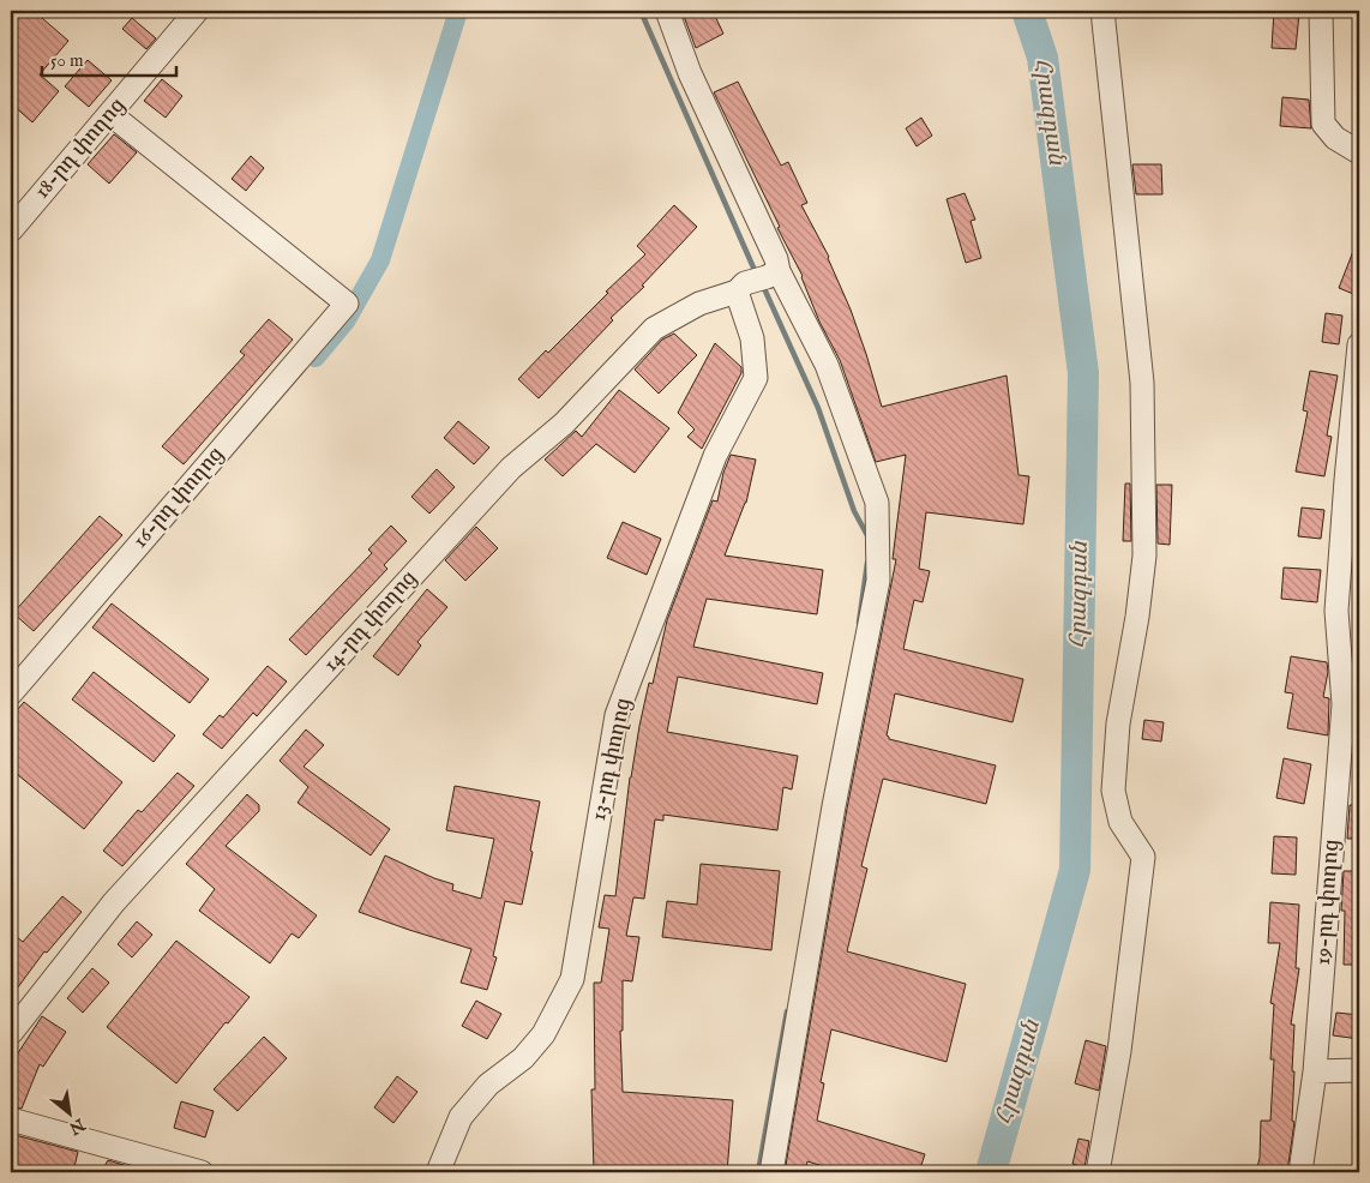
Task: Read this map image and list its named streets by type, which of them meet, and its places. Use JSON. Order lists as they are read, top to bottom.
{
  "streets": {
    "street": [
      "18-րդ փողոց",
      "16-րդ փողոց",
      "14-րդ փողոց",
      "13-րդ փողոց",
      "19-րդ փողոց"
    ]
  },
  "crossings": [
    ["18-րդ փողոց", "16-րդ փողոց"],
    ["14-րդ փողոց", "13-րդ փողոց"]
  ],
  "water": ["Հրազդան"],
  "scale_bar": "50 m",
  "north": "bottom right"
}
